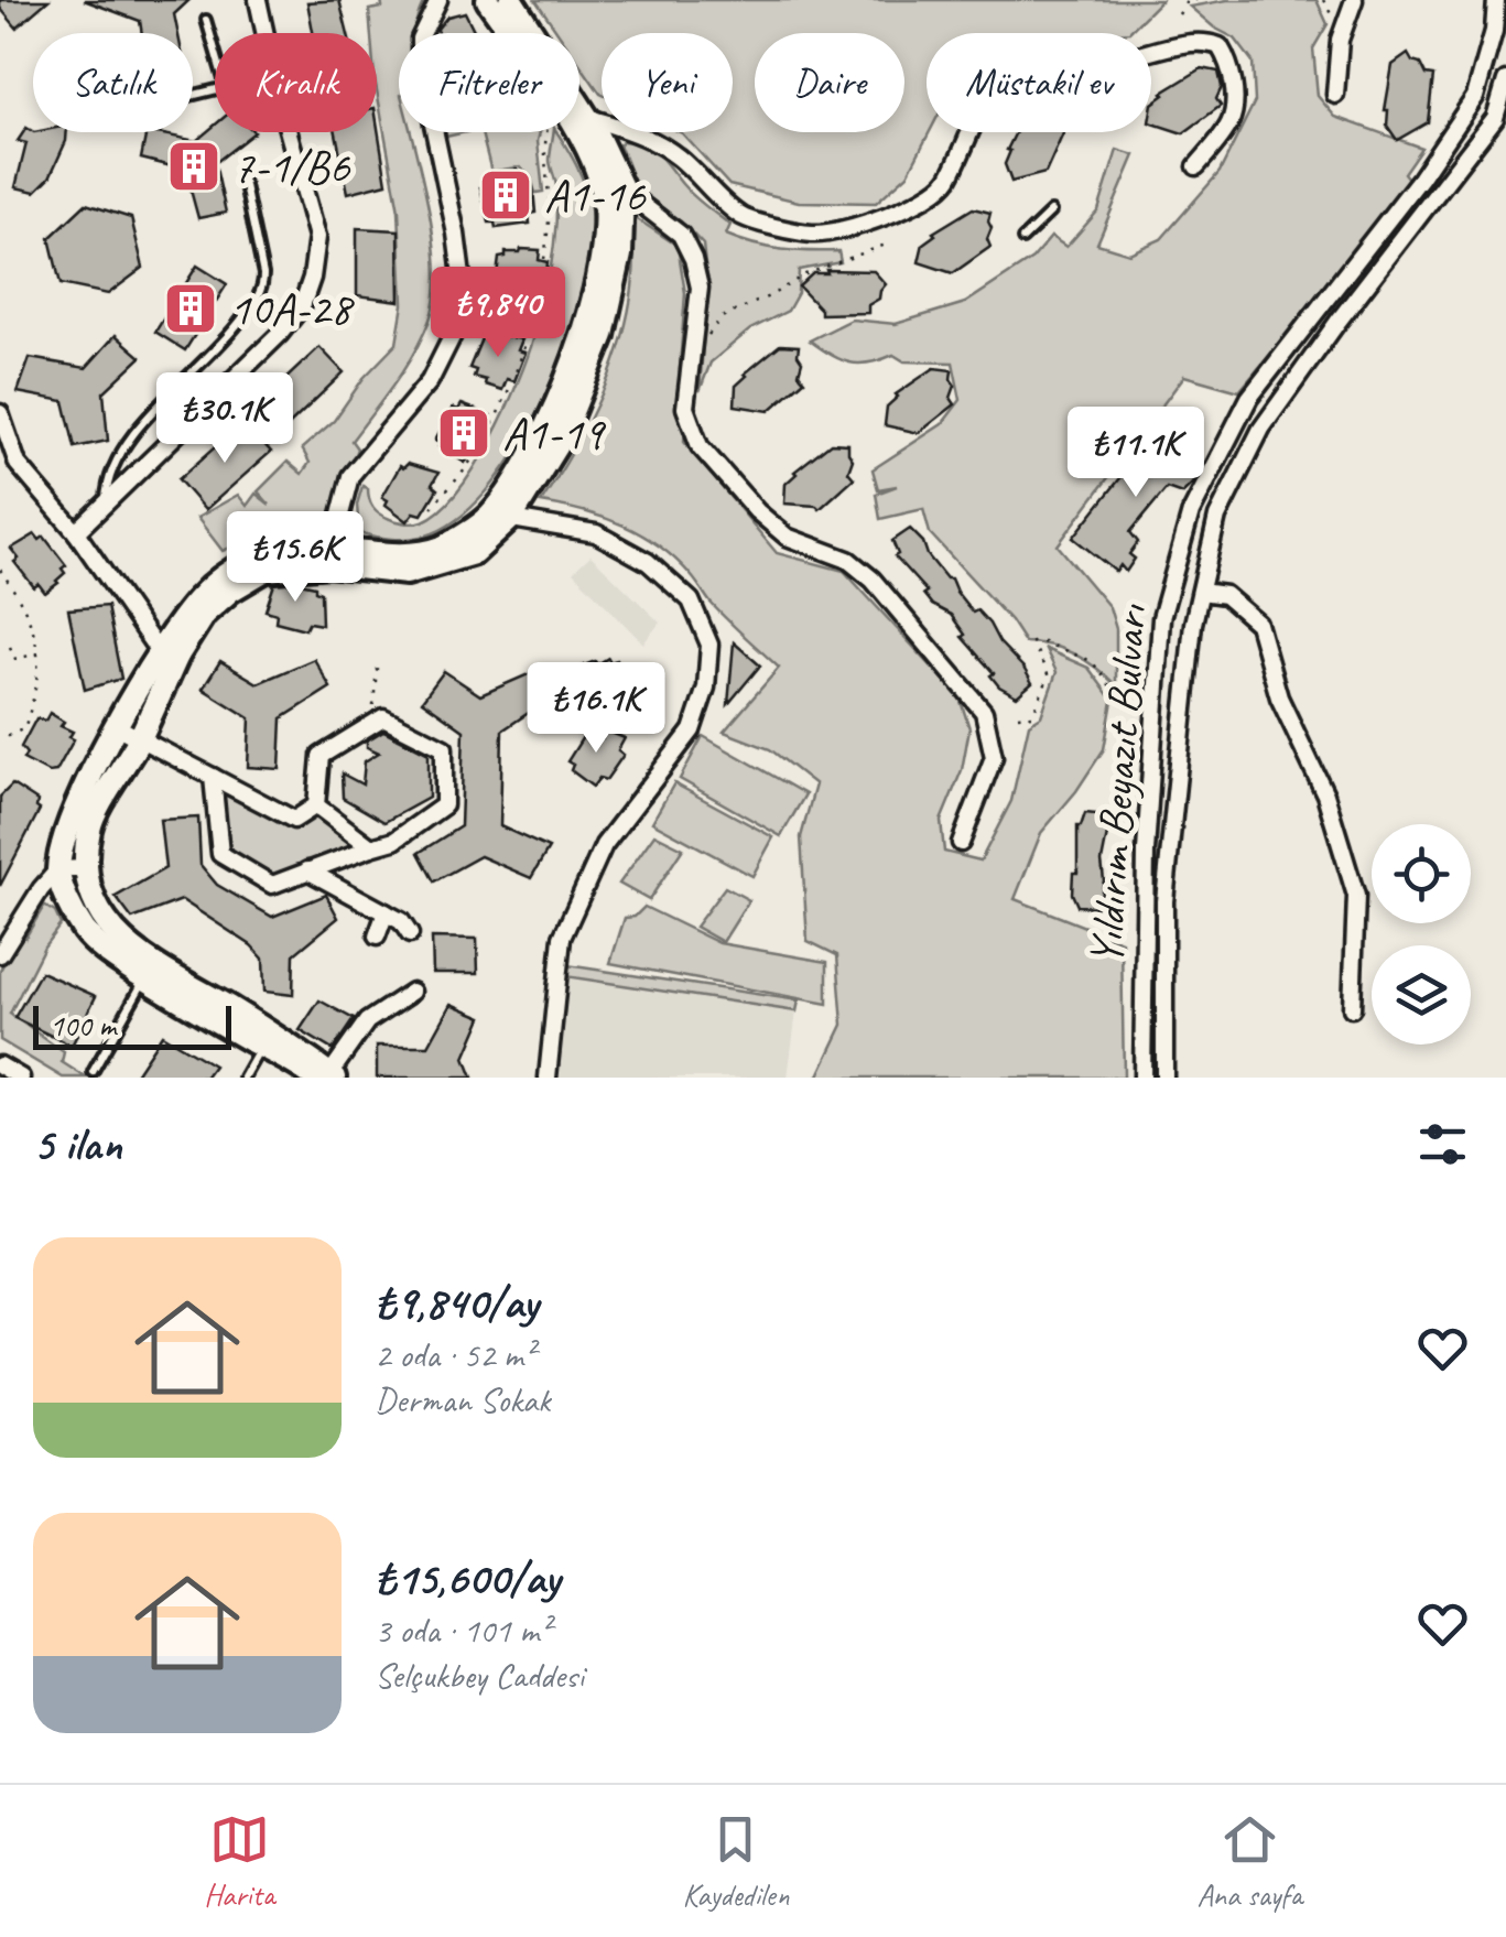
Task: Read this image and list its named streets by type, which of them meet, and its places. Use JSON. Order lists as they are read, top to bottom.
{
  "streets": {
    "street": ["Yıldırım Beyazıt Bulvarı"]
  },
  "places": {
    "building": [
      "7-1/B6",
      "A1-16",
      "10A-28",
      "A1-19"
    ]
  },
  "scale_bar": "100 m",
  "page": {
    "chip": [
      "Satılık",
      "Kiralık",
      "Filtreler",
      "Yeni",
      "Daire",
      "Müstakil ev"
    ],
    "price": [
      "₺9,840",
      "₺30.1K",
      "₺11.1K",
      "₺15.6K",
      "₺16.1K"
    ],
    "scale": "100 m",
    "heading": "5 ilan",
    "list": [
      {
        "name": "₺9,840/ay",
        "note": "2 oda · 52 m² · Derman Sokak"
      },
      {
        "name": "₺15,600/ay",
        "note": "3 oda · 101 m² · Selçukbey Caddesi"
      }
    ],
    "tabs": ["Harita", "Kaydedilen", "Ana sayfa"]
  }
}
